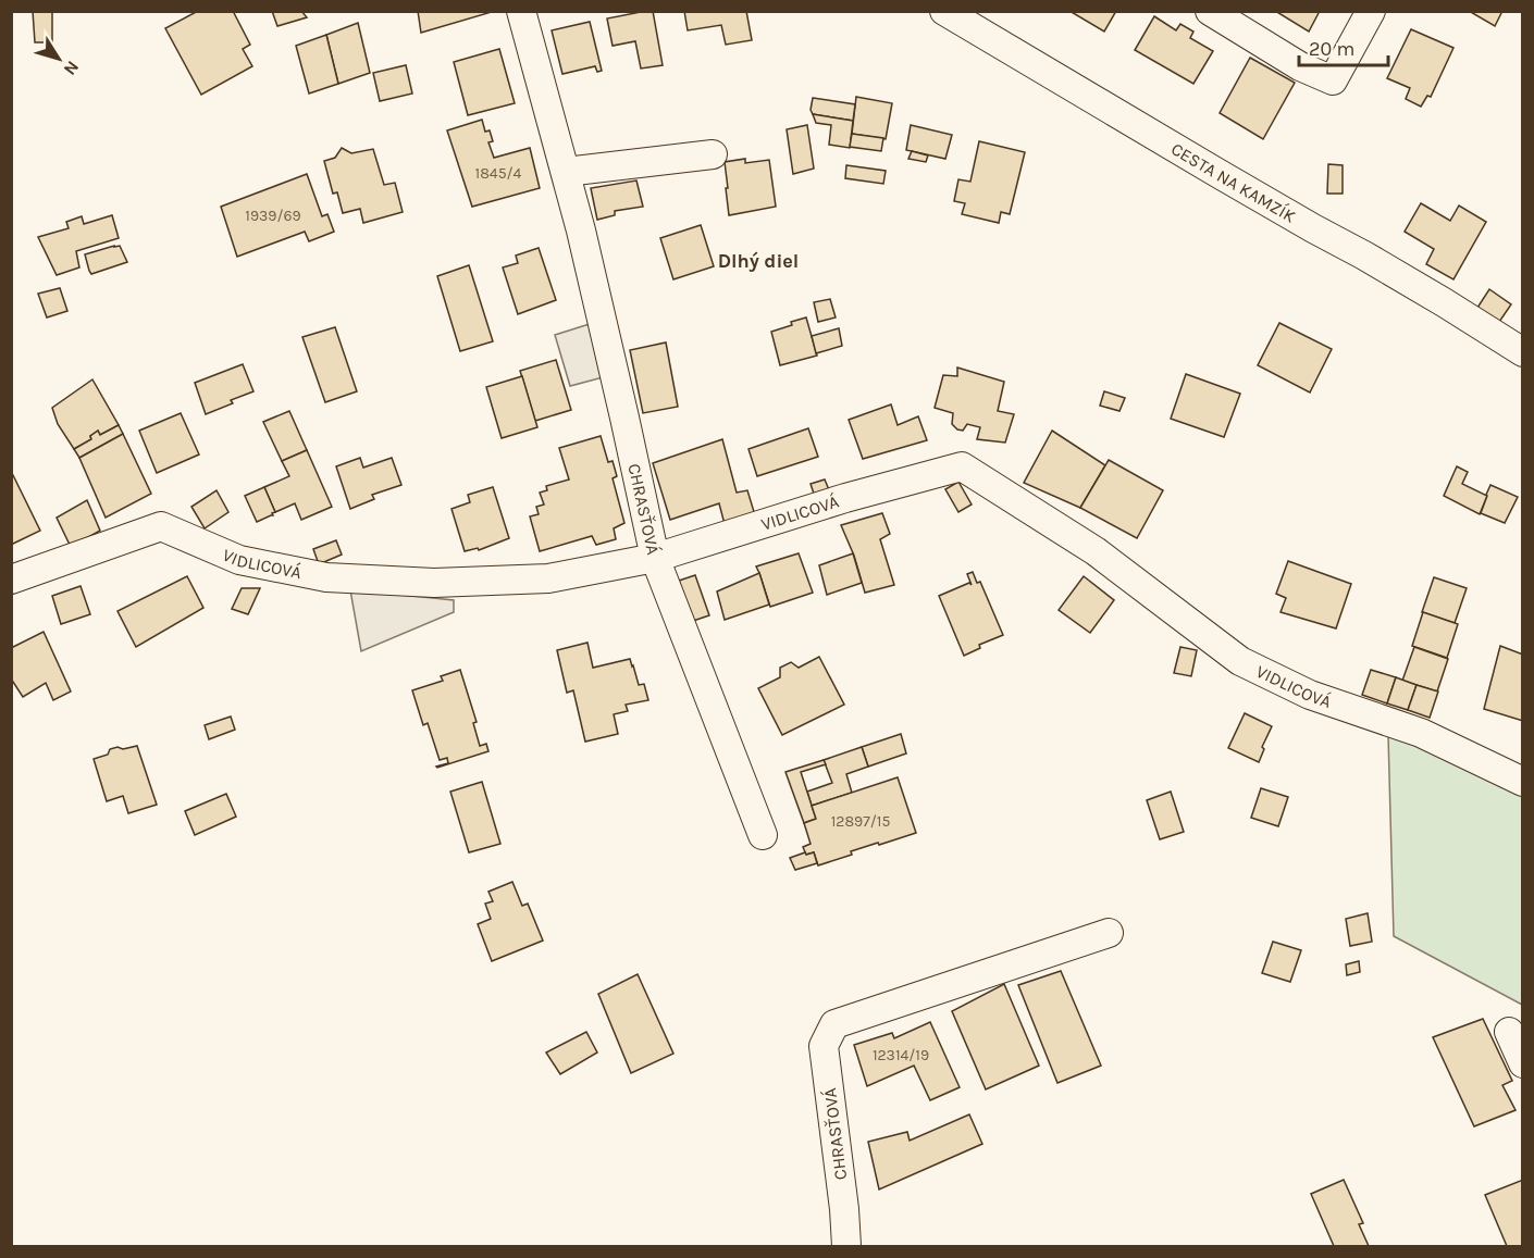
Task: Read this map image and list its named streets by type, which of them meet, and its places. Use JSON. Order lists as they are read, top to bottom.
{
  "streets": {
    "street": ["CESTA NA KAMZÍK", "CHRASŤOVÁ", "VIDLICOVÁ"]
  },
  "crossings": [
    ["CHRASŤOVÁ", "VIDLICOVÁ"]
  ],
  "districts": ["Dlhý diel"],
  "house_numbers": [
    "1845/4",
    "1939/69",
    "12897/15",
    "12314/19"
  ],
  "scale_bar": "20 m",
  "north": "bottom right"
}
